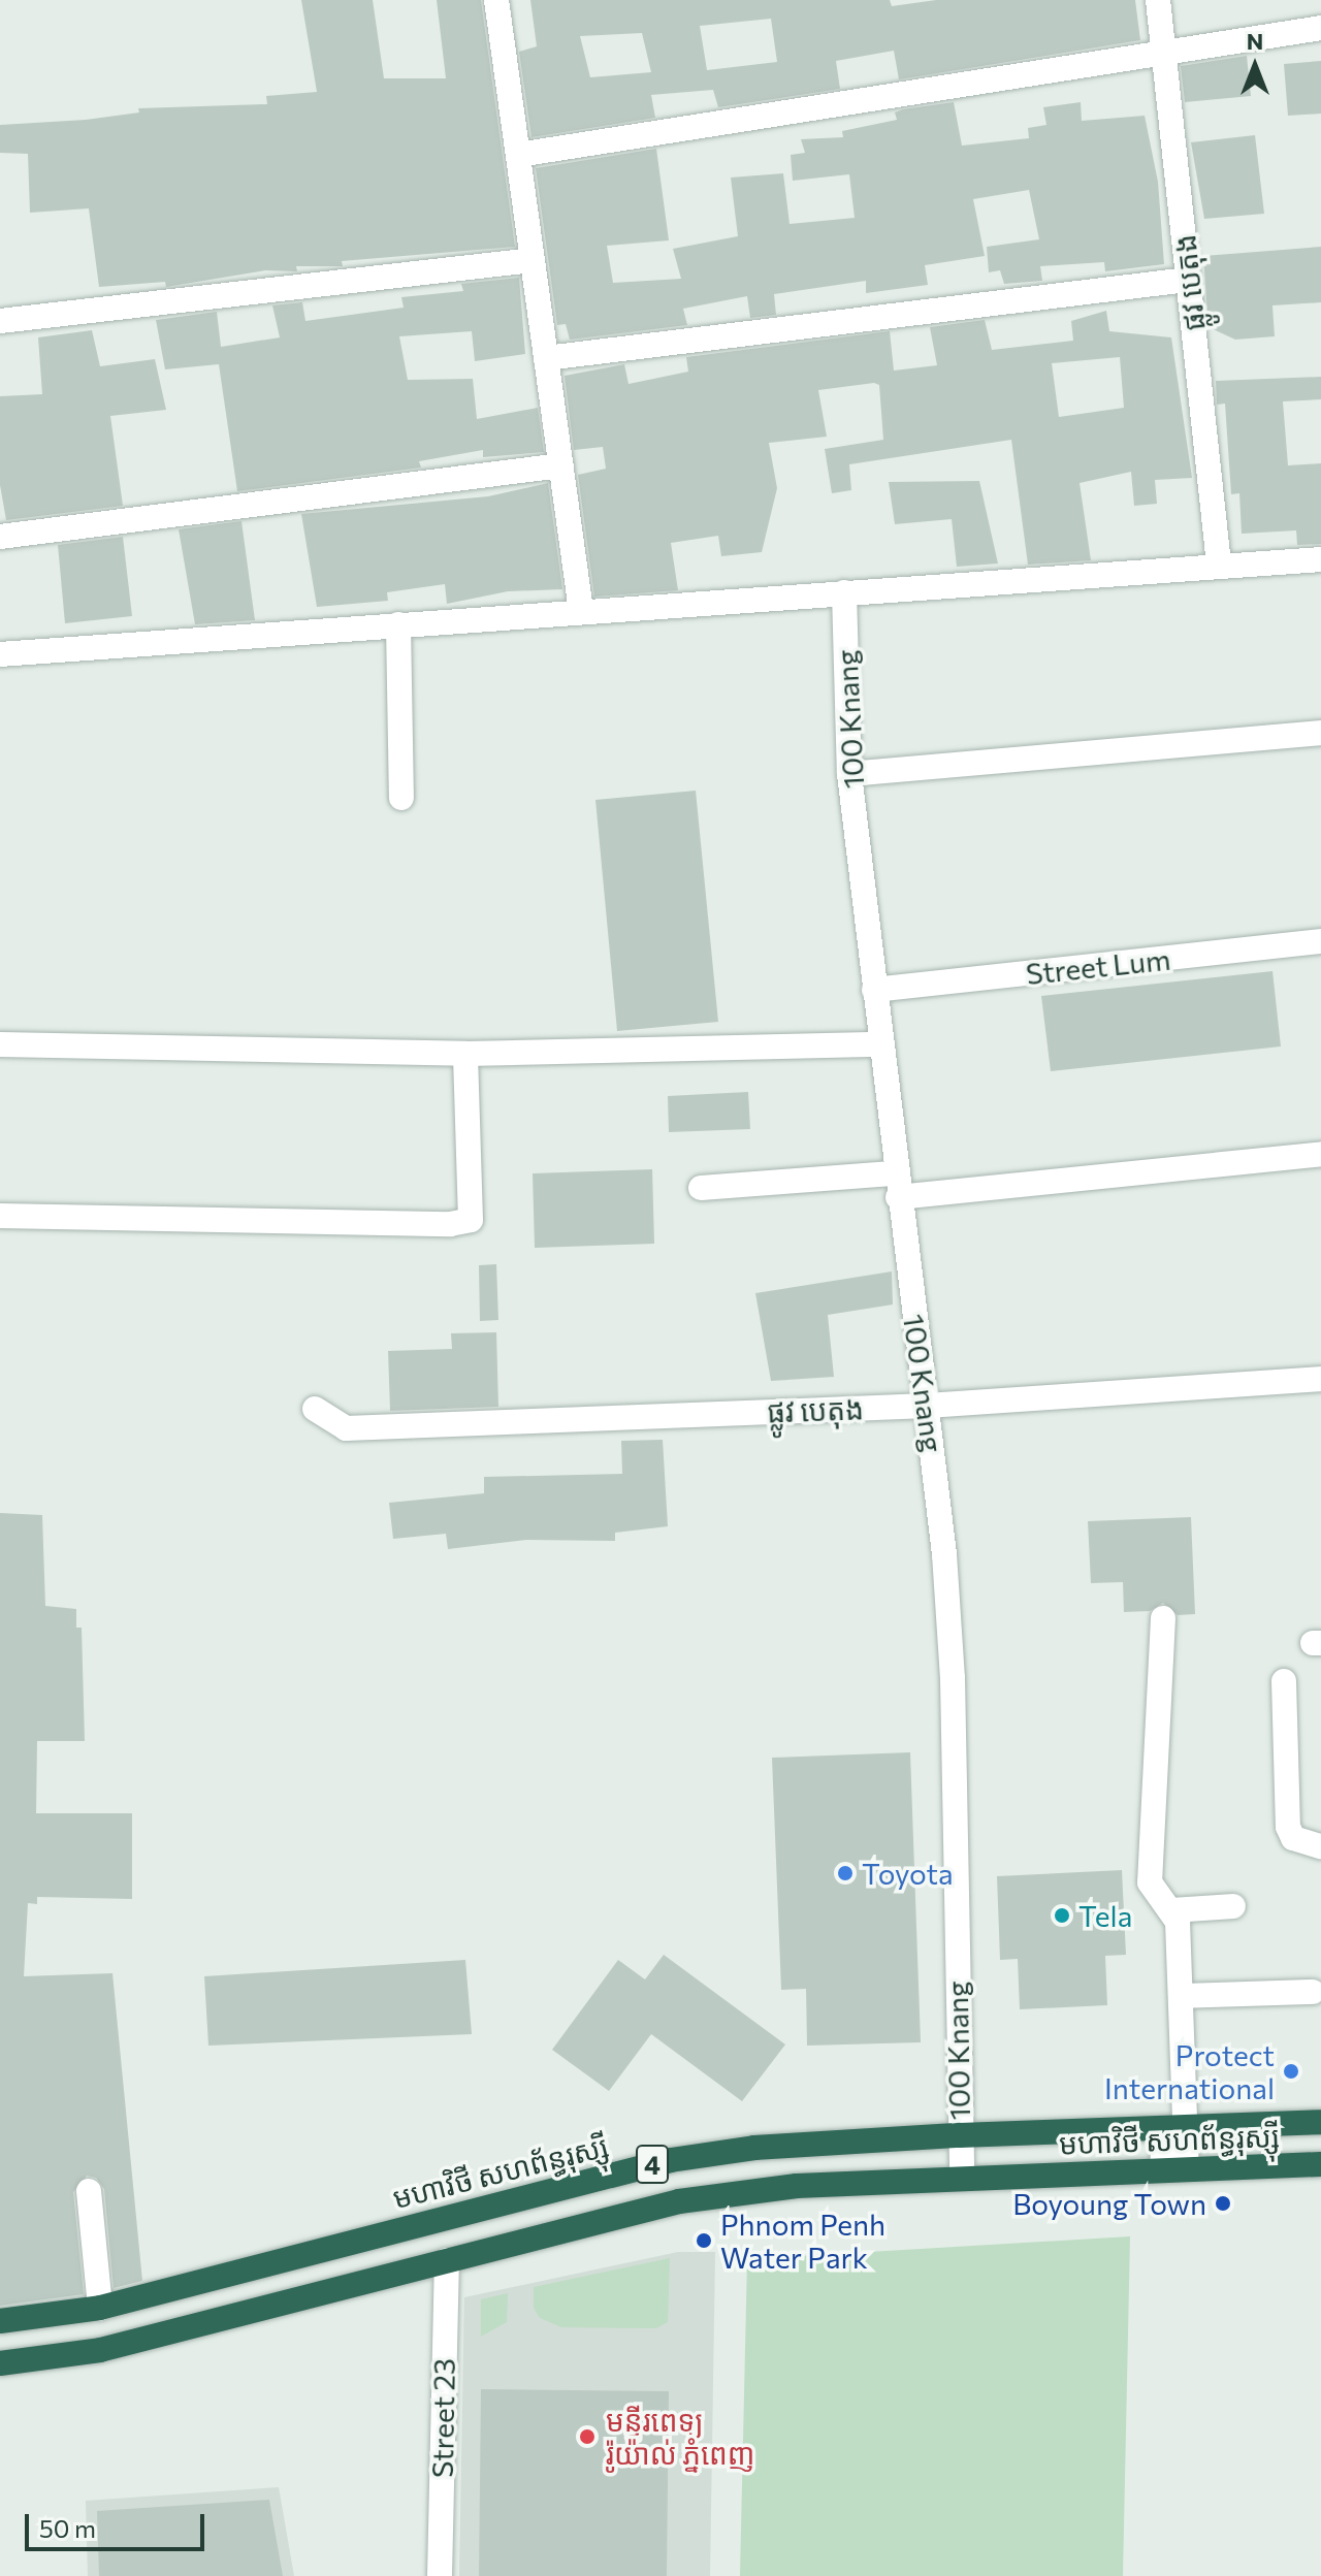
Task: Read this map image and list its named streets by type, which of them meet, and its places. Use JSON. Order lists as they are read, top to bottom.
{
  "streets": {
    "highway": ["មហាវិថី សហព័ន្ធរុស្ស៊ី", "4"],
    "street": [
      "ផ្លូវ បេតុង",
      "100 Knang",
      "Street Lum",
      "Street 23"
    ]
  },
  "crossings": [
    ["ផ្លូវ បេតុង", "100 Knang"],
    ["100 Knang", "Street Lum"],
    ["100 Knang", "មហាវិថី សហព័ន្ធរុស្ស៊ី"],
    ["មហាវិថី សហព័ន្ធរុស្ស៊ី", "Street 23"]
  ],
  "places": [
    "Toyota",
    "Tela",
    "Protect International",
    "Boyoung Town",
    "Phnom Penh Water Park",
    "មន្ទីរពេទ្យ រ៉ូយ៉ាល់ ភ្នំពេញ"
  ],
  "scale_bar": "50 m",
  "north": "top"
}
